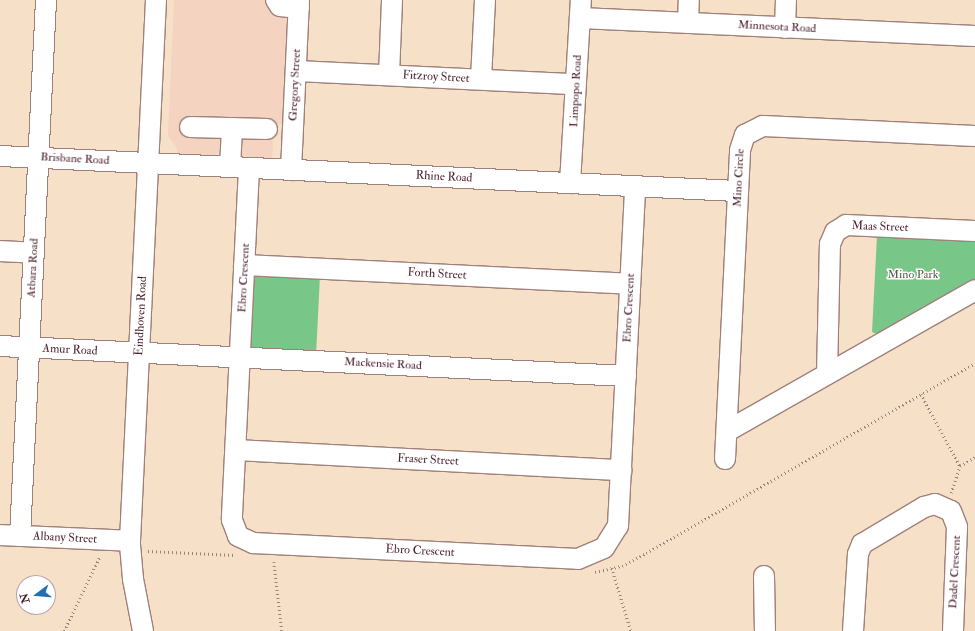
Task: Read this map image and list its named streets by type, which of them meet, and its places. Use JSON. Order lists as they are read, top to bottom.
{
  "streets": {
    "street": [
      "Minnesota Road",
      "Fitzroy Street",
      "Gregory Street",
      "Limpopo Road",
      "Brisbane Road",
      "Rhine Road",
      "Mino Circle",
      "Maas Street",
      "Atbara Road",
      "Forth Street",
      "Ebro Crescent",
      "Eindhoven Road",
      "Amur Road",
      "Mackensie Road",
      "Fraser Street",
      "Albany Street",
      "Dadel Crescent"
    ]
  },
  "crossings": [
    ["Minnesota Road", "Limpopo Road"],
    ["Fitzroy Street", "Gregory Street"],
    ["Fitzroy Street", "Limpopo Road"],
    ["Gregory Street", "Rhine Road"],
    ["Limpopo Road", "Rhine Road"],
    ["Brisbane Road", "Rhine Road"],
    ["Brisbane Road", "Atbara Road"],
    ["Brisbane Road", "Eindhoven Road"],
    ["Rhine Road", "Mino Circle"],
    ["Rhine Road", "Ebro Crescent"],
    ["Rhine Road", "Eindhoven Road"],
    ["Atbara Road", "Amur Road"],
    ["Atbara Road", "Albany Street"],
    ["Forth Street", "Ebro Crescent"],
    ["Ebro Crescent", "Mackensie Road"],
    ["Ebro Crescent", "Fraser Street"],
    ["Eindhoven Road", "Amur Road"],
    ["Eindhoven Road", "Mackensie Road"],
    ["Eindhoven Road", "Albany Street"],
    ["Amur Road", "Mackensie Road"]
  ],
  "parks": ["Mino Park"],
  "north": "left"
}
